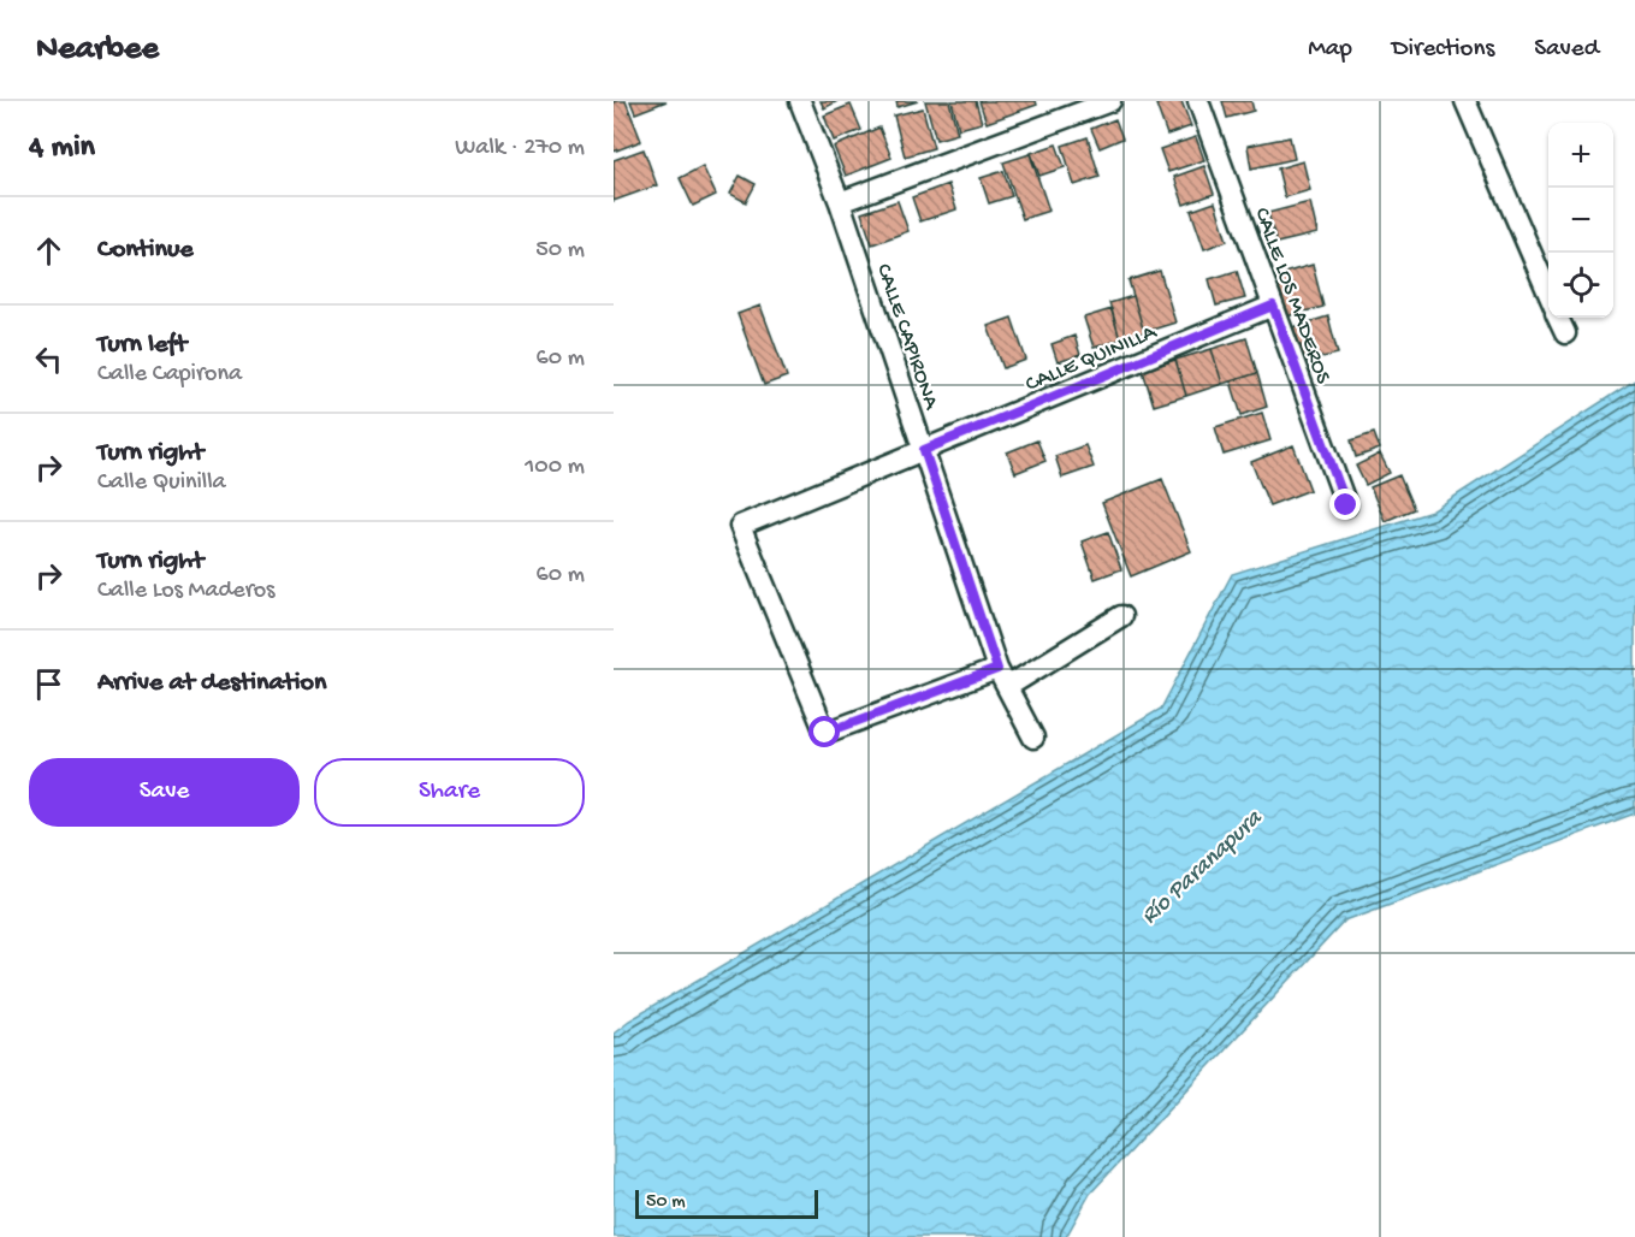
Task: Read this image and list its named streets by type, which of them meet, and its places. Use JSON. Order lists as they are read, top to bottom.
{
  "streets": {
    "street": ["CALLE LOS MADEROS", "CALLE CAPIRONA", "CALLE QUINILLA"]
  },
  "crossings": [
    ["CALLE LOS MADEROS", "CALLE QUINILLA"],
    ["CALLE CAPIRONA", "CALLE QUINILLA"]
  ],
  "water": ["Río Paranapura"],
  "scale_bar": "50 m",
  "page": {
    "header": "Nearbee",
    "nav": ["Map", "Directions", "Saved"],
    "heading": ["4 min", "Walk · 270 m"],
    "map_buttons": ["+", "−"],
    "list": [
      ["Continue", "50 m"],
      ["Turn left", "Calle Capirona", "60 m"],
      ["Turn right", "Calle Quinilla", "100 m"],
      ["Turn right", "Calle Los Maderos", "60 m"],
      "Arrive at destination"
    ],
    "buttons": ["Save", "Share"],
    "scale": "50 m"
  }
}
